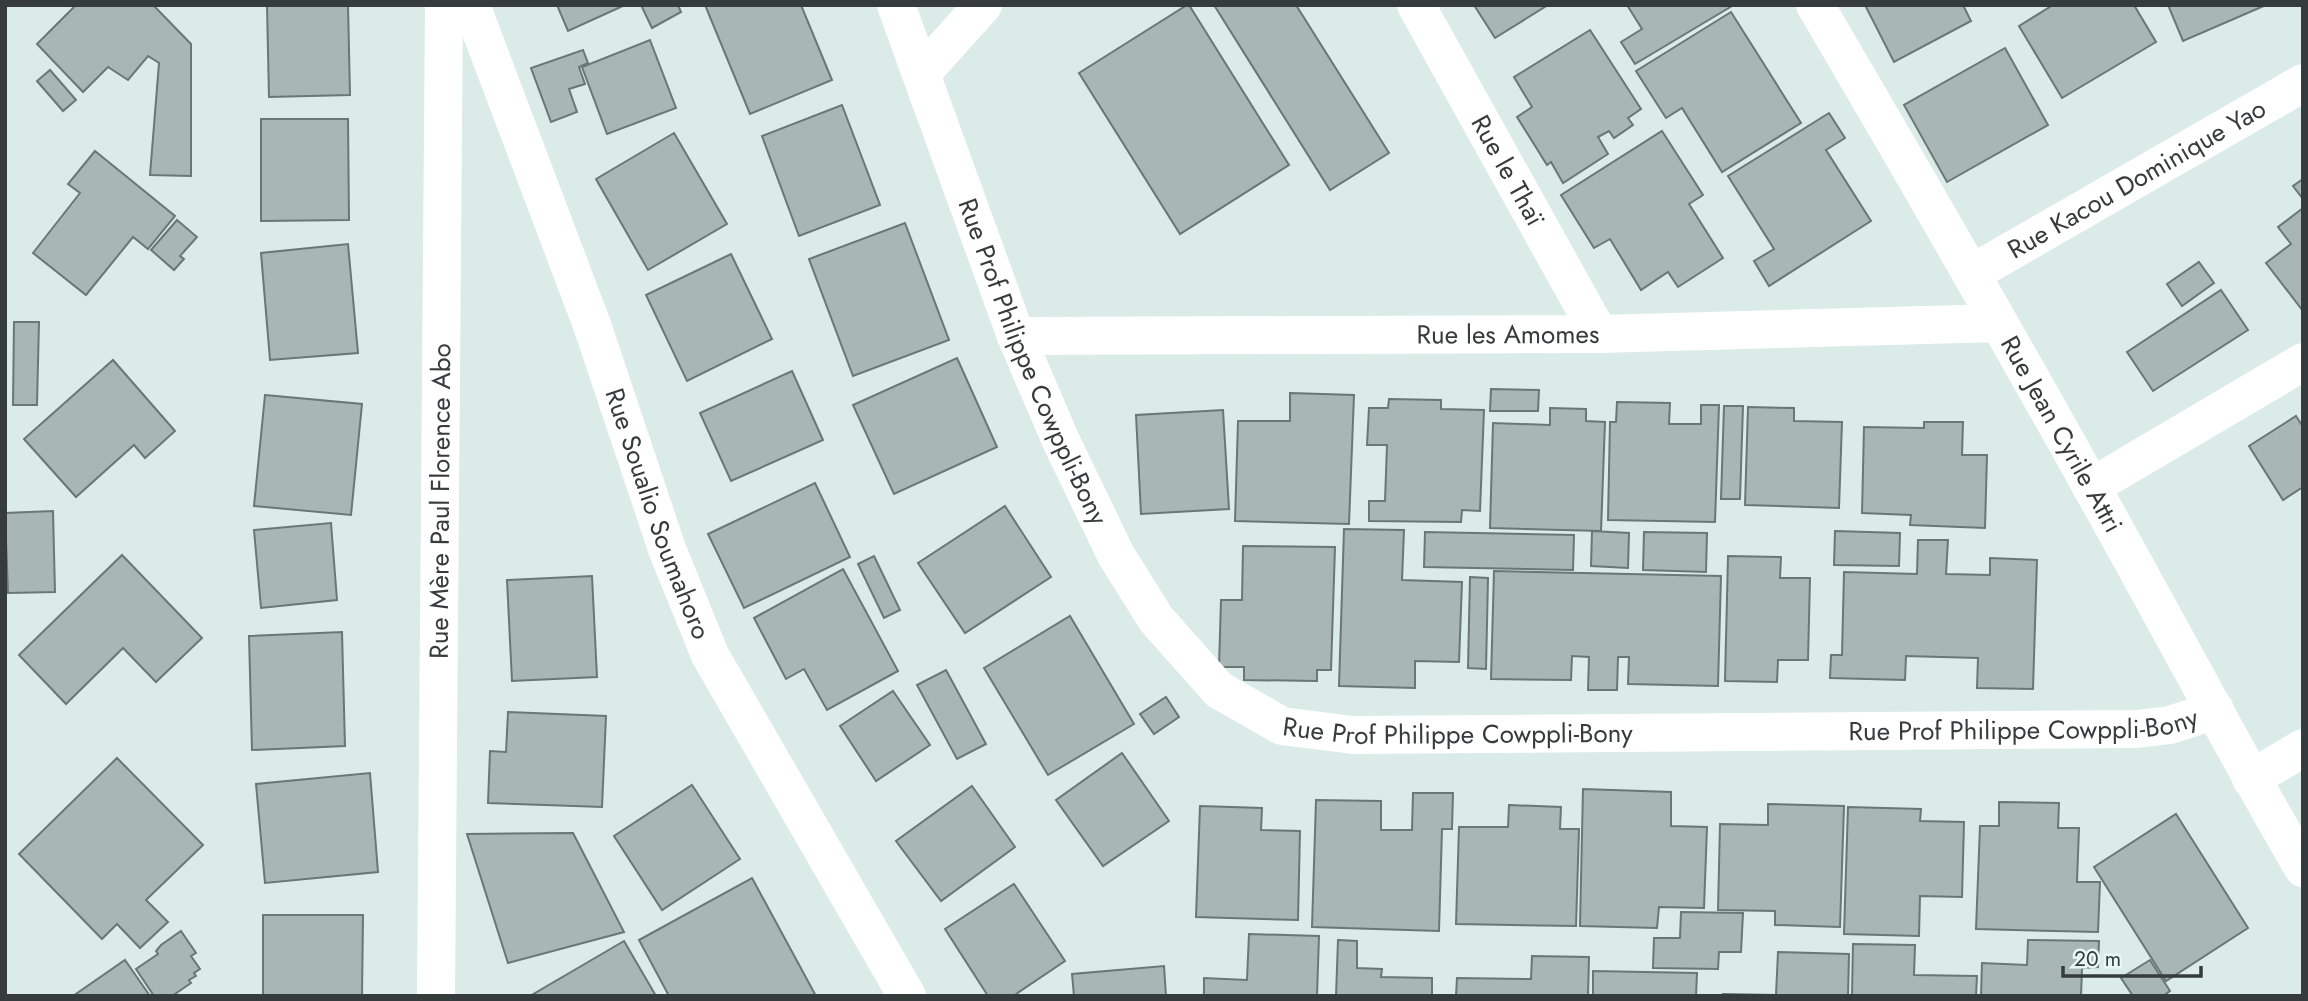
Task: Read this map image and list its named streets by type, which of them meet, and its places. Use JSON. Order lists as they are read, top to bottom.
{
  "streets": {
    "street": [
      "Rue le Thaï",
      "Rue Kacou Dominique Yao",
      "Rue les Amomes",
      "Rue Prof Philippe Cowppli-Bony",
      "Rue Jean Cyrile Attri",
      "Rue Mère Paul Florence Abo",
      "Rue Soualio Soumahoro"
    ]
  },
  "crossings": [
    ["Rue le Thaï", "Rue les Amomes"],
    ["Rue Kacou Dominique Yao", "Rue Jean Cyrile Attri"],
    ["Rue les Amomes", "Rue Prof Philippe Cowppli-Bony"],
    ["Rue les Amomes", "Rue Jean Cyrile Attri"],
    ["Rue Prof Philippe Cowppli-Bony", "Rue Jean Cyrile Attri"]
  ],
  "scale_bar": "20 m"
}
